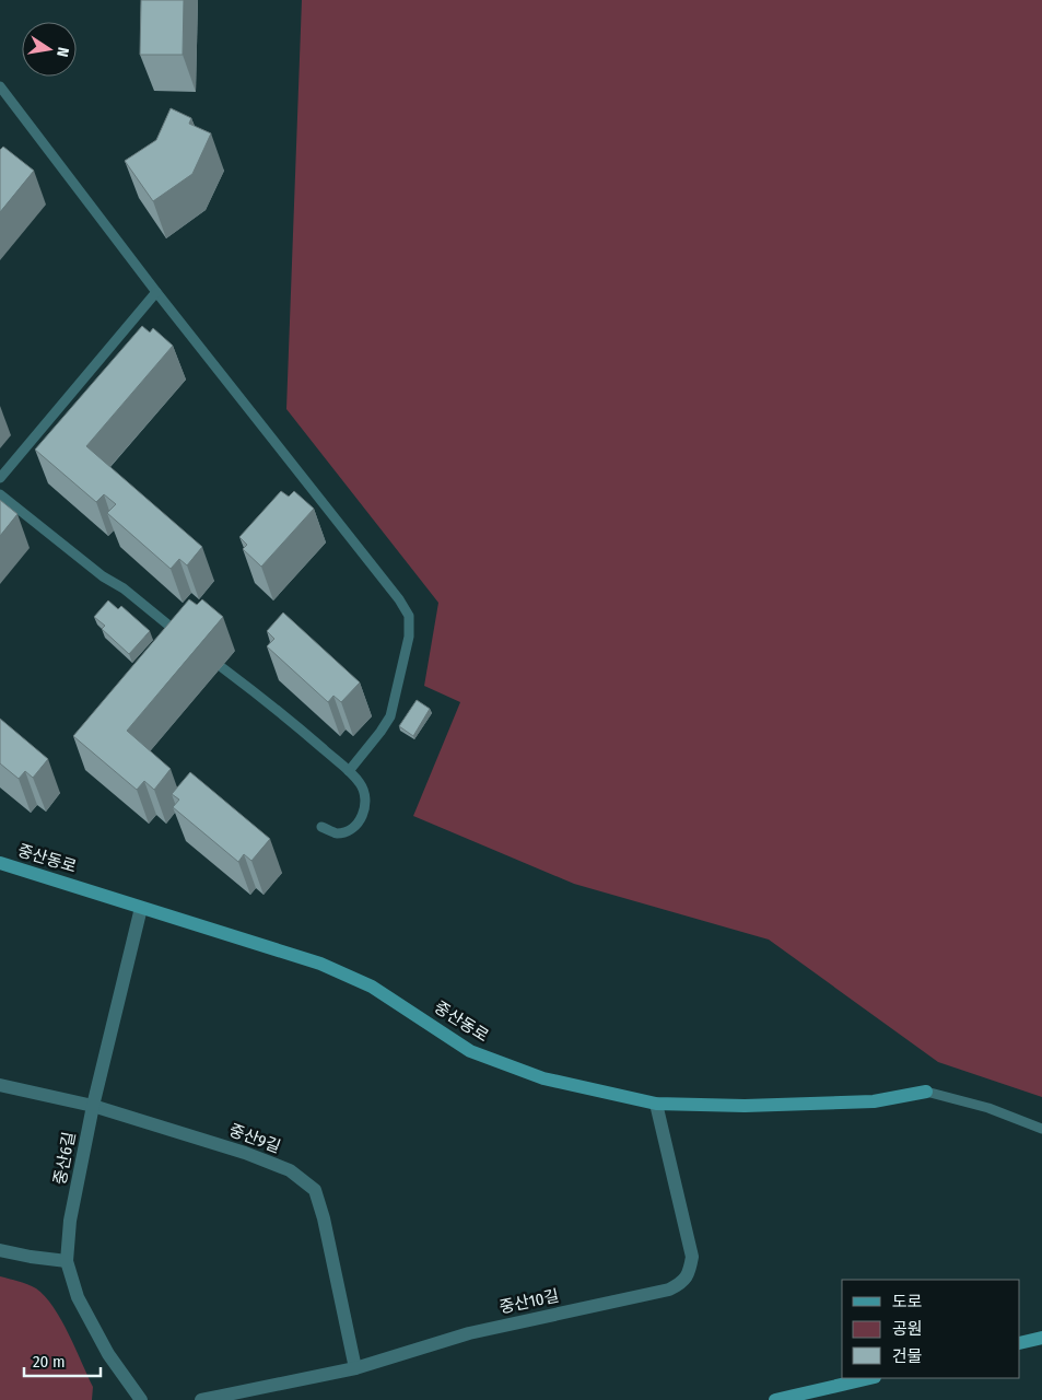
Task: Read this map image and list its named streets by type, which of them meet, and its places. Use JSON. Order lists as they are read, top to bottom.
{
  "streets": {
    "street": [
      "중산동로",
      "중산9길",
      "중산6길",
      "중산10길"
    ]
  },
  "crossings": [
    ["중산동로", "중산6길"],
    ["중산동로", "중산10길"],
    ["중산9길", "중산6길"],
    ["중산9길", "중산10길"]
  ],
  "legend": ["도로", "공원", "건물"],
  "scale_bar": "20 m",
  "north": "right"
}
